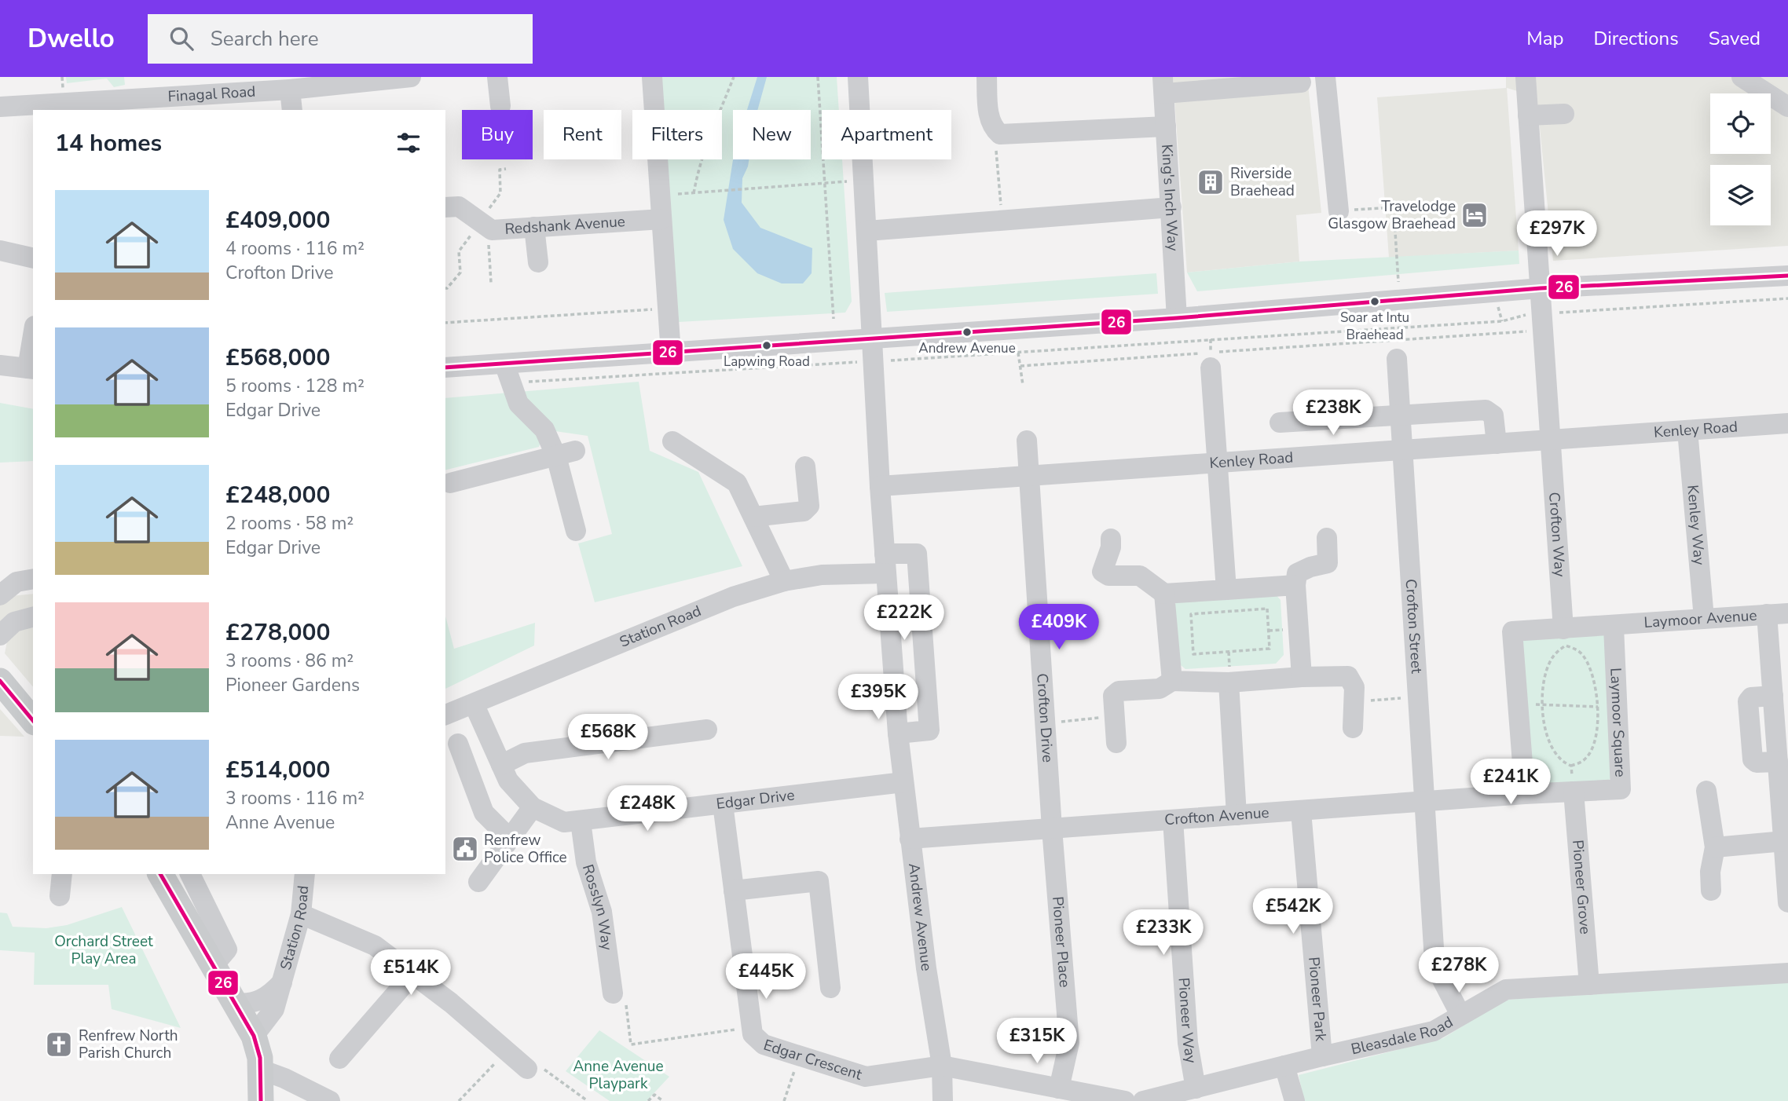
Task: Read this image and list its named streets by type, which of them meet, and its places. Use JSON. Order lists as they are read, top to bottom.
{
  "streets": {
    "street": [
      "Finagal Road",
      "King's Inch Way",
      "Redshank Avenue",
      "Kenley Road",
      "Kenley Way",
      "Crofton Way",
      "Laymoor Avenue",
      "Station Road",
      "Crofton Street",
      "Crofton Drive",
      "Laymoor Square",
      "Edgar Drive",
      "Crofton Avenue",
      "Pioneer Grove",
      "Rosslyn Way",
      "Andrew Avenue",
      "Pioneer Place",
      "Pioneer Park",
      "Pioneer Way",
      "Bleasdale Road",
      "Edgar Crescent"
    ]
  },
  "crossings": [
    ["Kenley Road", "Kenley Way"],
    ["Kenley Road", "Crofton Way"],
    ["Kenley Road", "Crofton Street"],
    ["Kenley Road", "Crofton Drive"],
    ["Kenley Road", "Andrew Avenue"],
    ["Kenley Way", "Laymoor Avenue"],
    ["Laymoor Avenue", "Laymoor Square"],
    ["Station Road", "Edgar Drive"],
    ["Station Road", "Andrew Avenue"],
    ["Crofton Street", "Crofton Avenue"],
    ["Crofton Street", "Bleasdale Road"],
    ["Crofton Drive", "Crofton Avenue"],
    ["Crofton Drive", "Pioneer Place"],
    ["Laymoor Square", "Crofton Avenue"],
    ["Laymoor Square", "Pioneer Grove"],
    ["Edgar Drive", "Rosslyn Way"],
    ["Edgar Drive", "Andrew Avenue"],
    ["Edgar Drive", "Edgar Crescent"],
    ["Crofton Avenue", "Andrew Avenue"],
    ["Crofton Avenue", "Pioneer Place"],
    ["Crofton Avenue", "Pioneer Park"],
    ["Crofton Avenue", "Pioneer Way"],
    ["Pioneer Grove", "Bleasdale Road"],
    ["Andrew Avenue", "Edgar Crescent"],
    ["Pioneer Park", "Bleasdale Road"],
    ["Pioneer Way", "Bleasdale Road"]
  ],
  "parks": ["Orchard Street Play Area", "Anne Avenue Playpark"],
  "places": {
    "building": ["Riverside Braehead"],
    "hotel": ["Travelodge Glasgow Braehead"],
    "other": ["Soar at Intu Braehead", "Andrew Avenue", "Lapwing Road"],
    "public building": ["Renfrew Police Office"],
    "church": ["Renfrew North Parish Church"]
  },
  "lines": ["transit line 26"],
  "page": {
    "header": "Dwello",
    "search": "Search here",
    "nav": ["Map", "Directions", "Saved"],
    "chip": [
      "Buy",
      "Rent",
      "Filters",
      "New",
      "Apartment"
    ],
    "heading": "14 homes",
    "list": [
      {
        "name": "£409,000",
        "note": "4 rooms · 116 m² · Crofton Drive"
      },
      {
        "name": "£568,000",
        "note": "5 rooms · 128 m² · Edgar Drive"
      },
      {
        "name": "£248,000",
        "note": "2 rooms · 58 m² · Edgar Drive"
      },
      {
        "name": "£278,000",
        "note": "3 rooms · 86 m² · Pioneer Gardens"
      },
      {
        "name": "£514,000",
        "note": "3 rooms · 116 m² · Anne Avenue"
      }
    ],
    "price": [
      "£297K",
      "£238K",
      "£222K",
      "£409K",
      "£395K",
      "£568K",
      "£241K",
      "£248K",
      "£542K",
      "£233K",
      "£278K",
      "£514K",
      "£445K",
      "£315K"
    ]
  }
}
